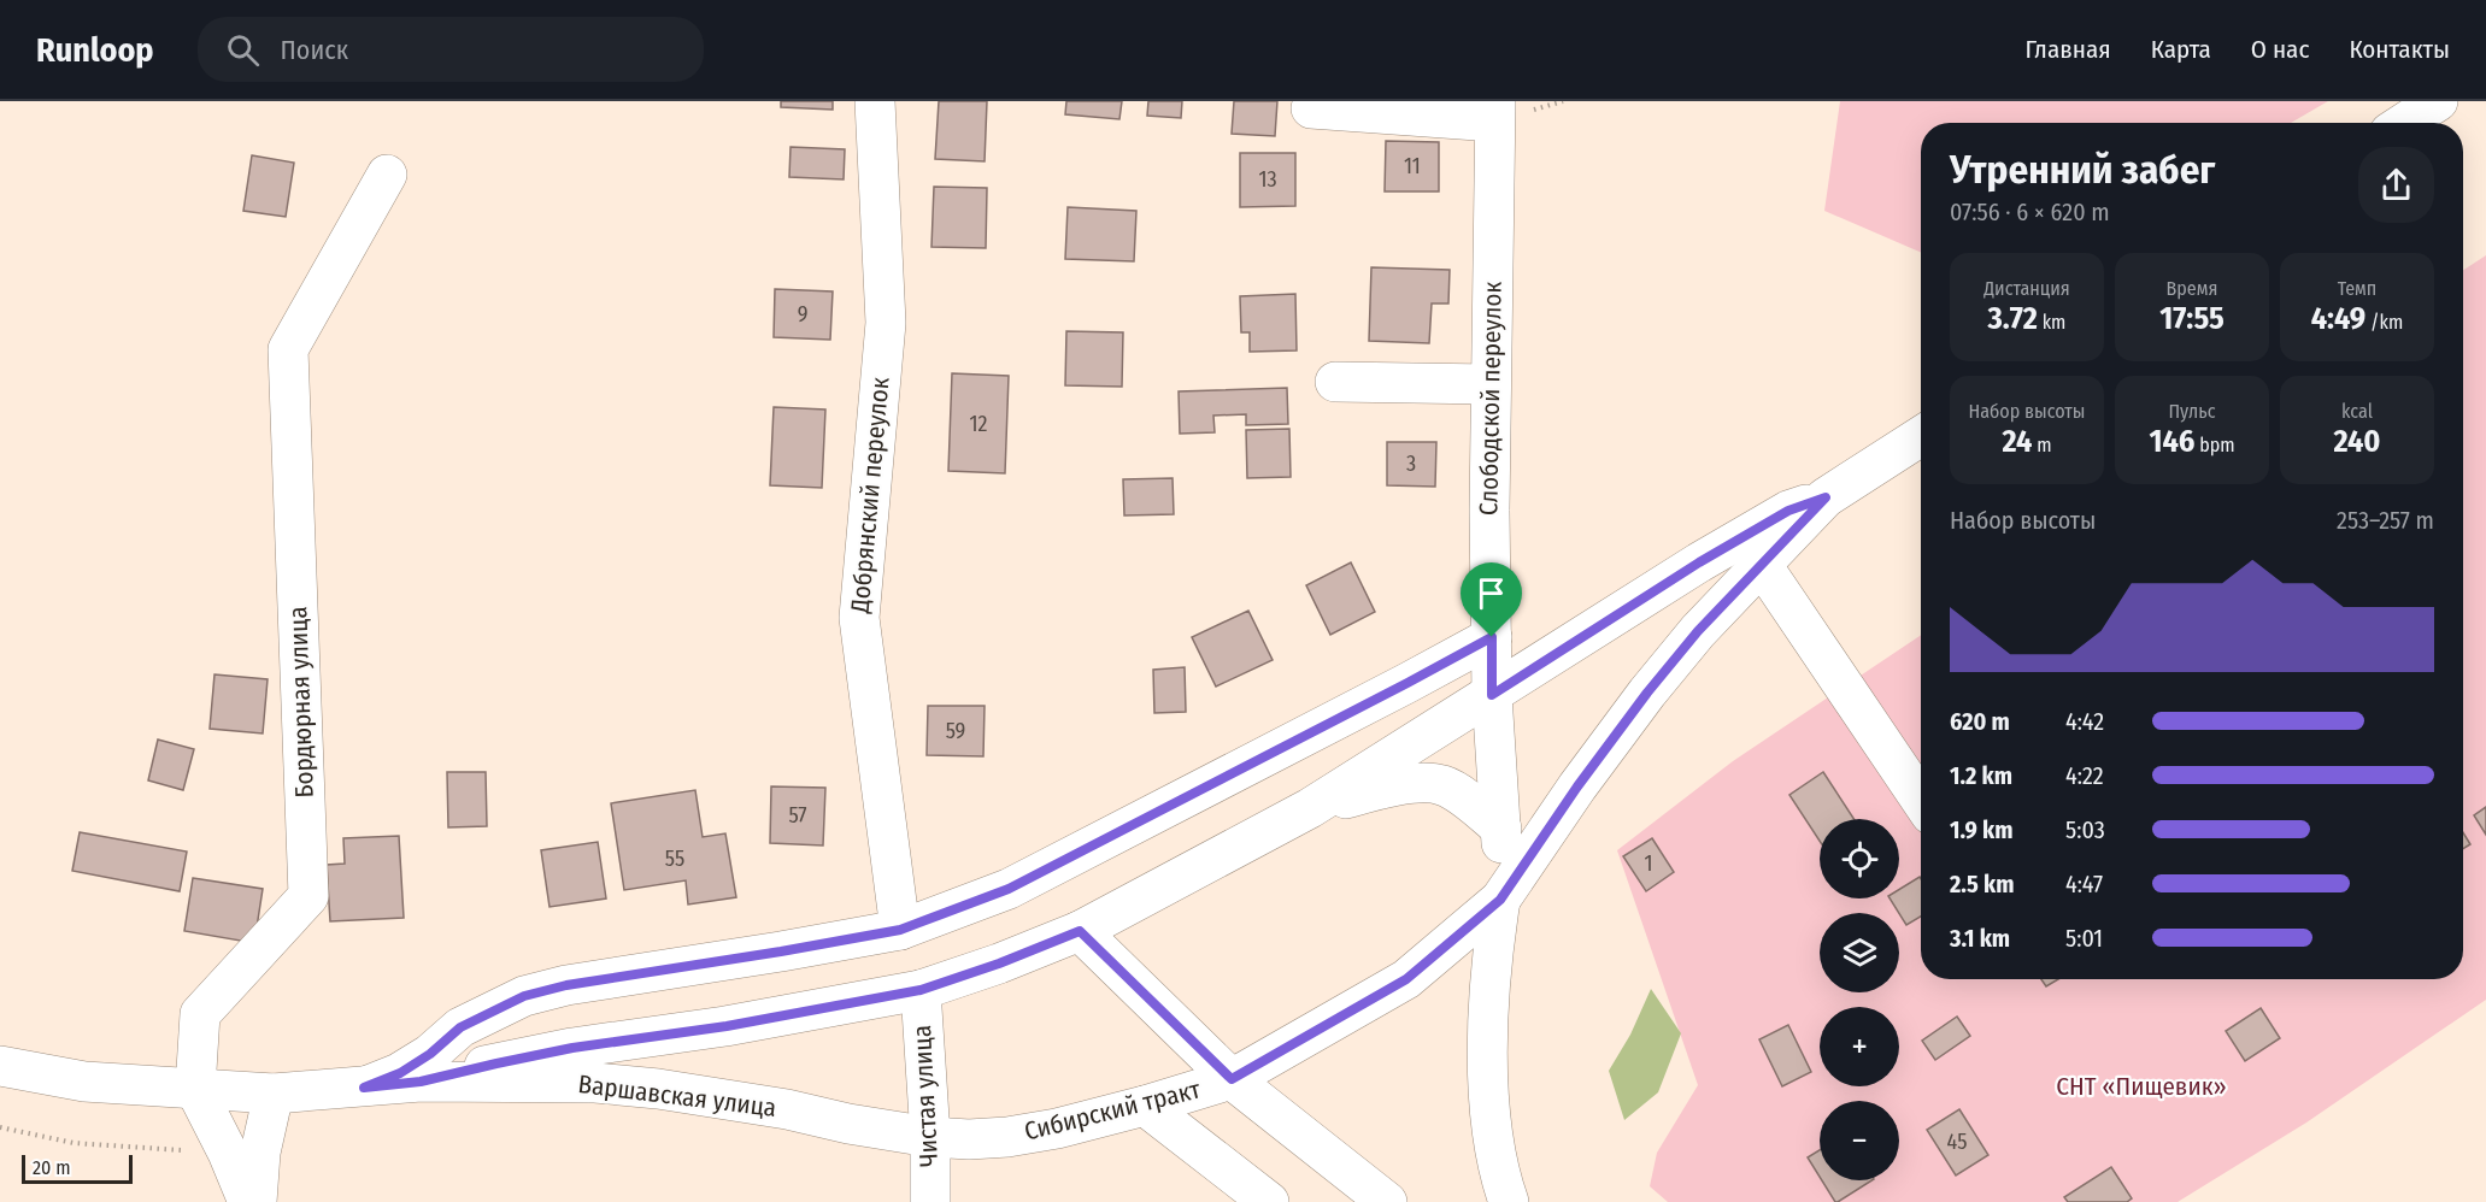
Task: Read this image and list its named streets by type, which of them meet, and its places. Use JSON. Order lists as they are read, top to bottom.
{
  "streets": {
    "main road": [
      "Слободской переулок",
      "Добрянский переулок",
      "Бордюрная улица",
      "Варшавская улица",
      "Чистая улица",
      "Сибирский тракт"
    ]
  },
  "crossings": [
    ["Слободской переулок", "Варшавская улица"],
    ["Слободской переулок", "Сибирский тракт"],
    ["Добрянский переулок", "Варшавская улица"],
    ["Бордюрная улица", "Варшавская улица"],
    ["Варшавская улица", "Чистая улица"],
    ["Варшавская улица", "Сибирский тракт"],
    ["Чистая улица", "Сибирский тракт"]
  ],
  "parks": ["СНТ «Пищевик»"],
  "house_numbers": [
    "11",
    "13",
    "9",
    "12",
    "3",
    "59",
    "57",
    "55",
    "1",
    "45"
  ],
  "scale_bar": "20 m",
  "page": {
    "header": "Runloop",
    "search": "Поиск",
    "nav": [
      "Главная",
      "Карта",
      "О нас",
      "Контакты"
    ],
    "heading": ["Утренний забег", "07:56 · 6 × 620 m"],
    "stats": [
      ["Дистанция", "3.72 km"],
      ["Время", "17:55"],
      ["Темп", "4:49 /km"],
      ["Набор высоты", "24 m"],
      ["Пульс", "146 bpm"],
      ["kcal", "240"]
    ],
    "chart": ["Набор высоты", "253–257 m"],
    "list": [
      {
        "name": "620 m",
        "note": "4:42"
      },
      {
        "name": "1.2 km",
        "note": "4:22"
      },
      {
        "name": "1.9 km",
        "note": "5:03"
      },
      {
        "name": "2.5 km",
        "note": "4:47"
      },
      {
        "name": "3.1 km",
        "note": "5:01"
      }
    ],
    "map_buttons": ["+", "−"],
    "scale": "20 m"
  }
}
